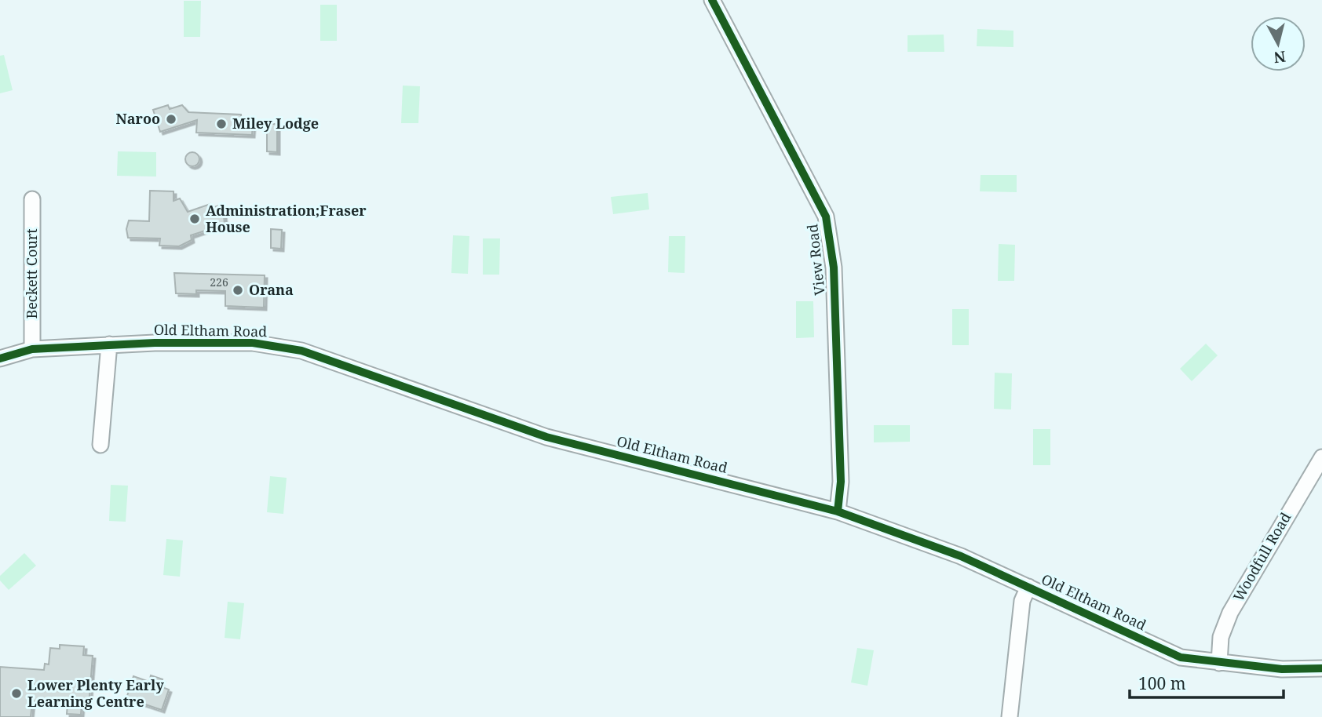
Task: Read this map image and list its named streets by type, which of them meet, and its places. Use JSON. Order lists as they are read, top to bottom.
{
  "streets": {
    "street": [
      "View Road",
      "Beckett Court",
      "Old Eltham Road",
      "Woodfull Road"
    ]
  },
  "crossings": [
    ["View Road", "Old Eltham Road"],
    ["Beckett Court", "Old Eltham Road"],
    ["Old Eltham Road", "Woodfull Road"]
  ],
  "places": [
    "Naroo",
    "Miley Lodge",
    "Administration;Fraser House",
    "Orana",
    "Lower Plenty Early Learning Centre"
  ],
  "house_numbers": ["226"],
  "scale_bar": "100 m",
  "north": "bottom"
}
